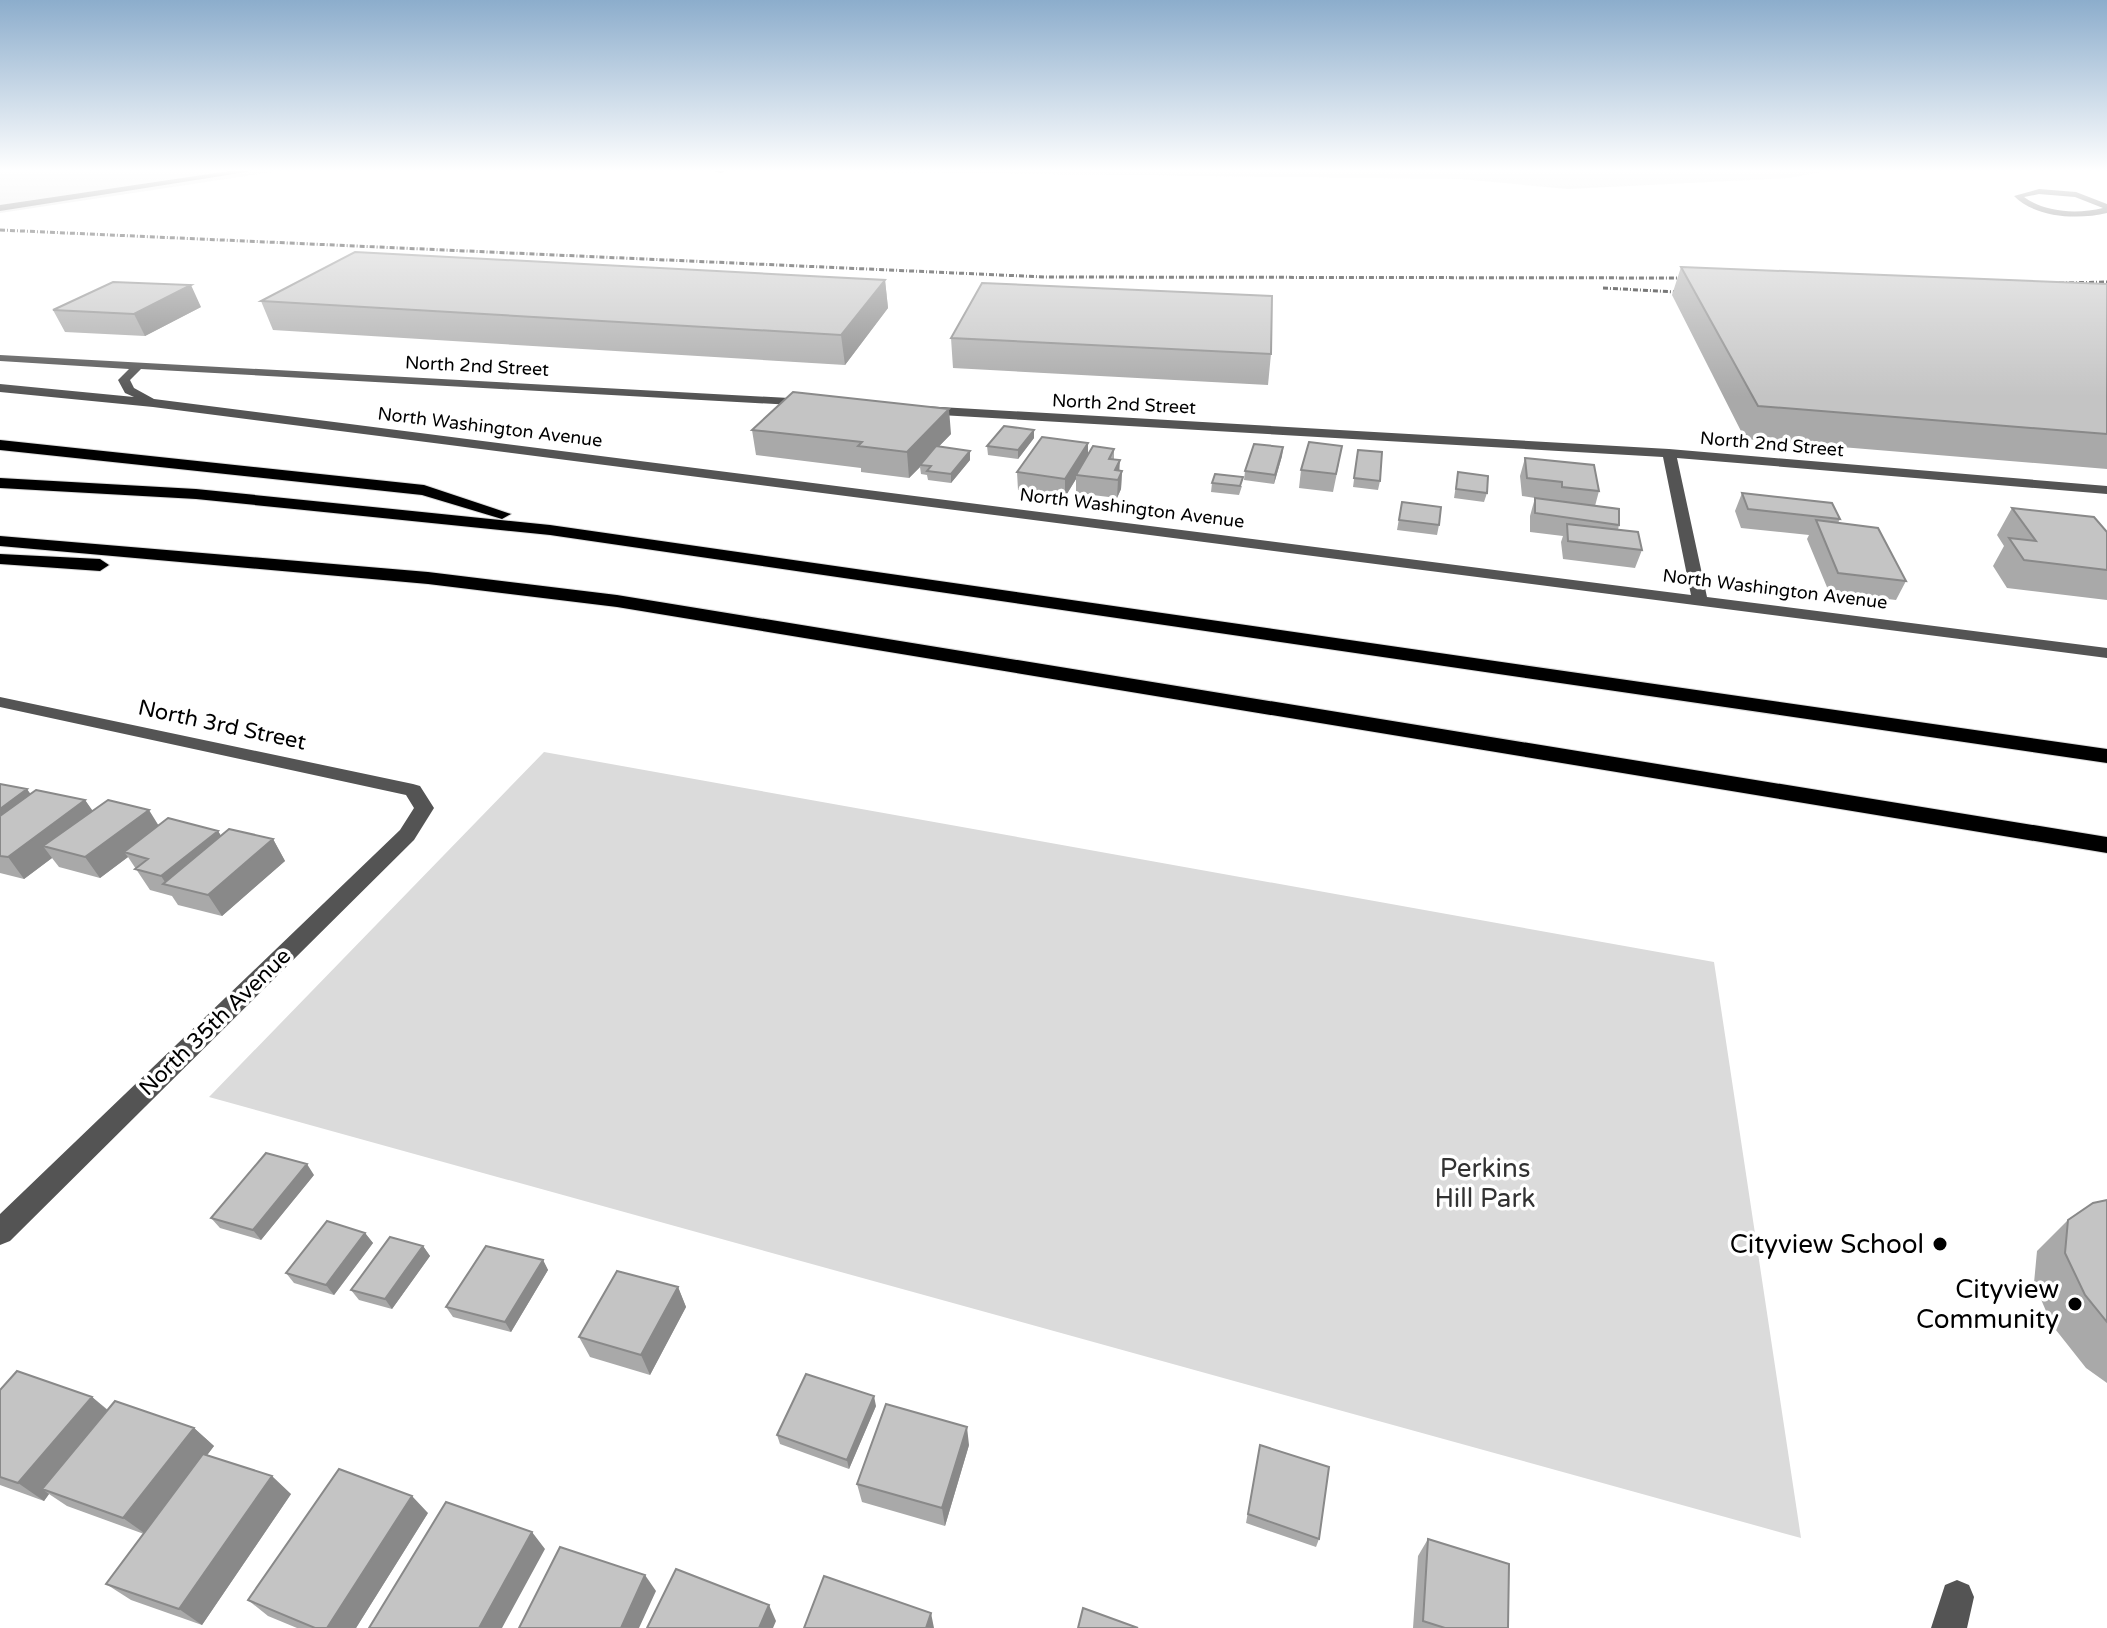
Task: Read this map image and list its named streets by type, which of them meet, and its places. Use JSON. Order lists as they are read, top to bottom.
{
  "streets": {
    "street": [
      "North 2nd Street",
      "North Washington Avenue",
      "North 3rd Street",
      "North 35th Avenue"
    ]
  },
  "crossings": [
    ["North 3rd Street", "North 35th Avenue"]
  ],
  "parks": ["Perkins Hill Park"],
  "places": ["Cityview School", "Cityview Community"]
}
